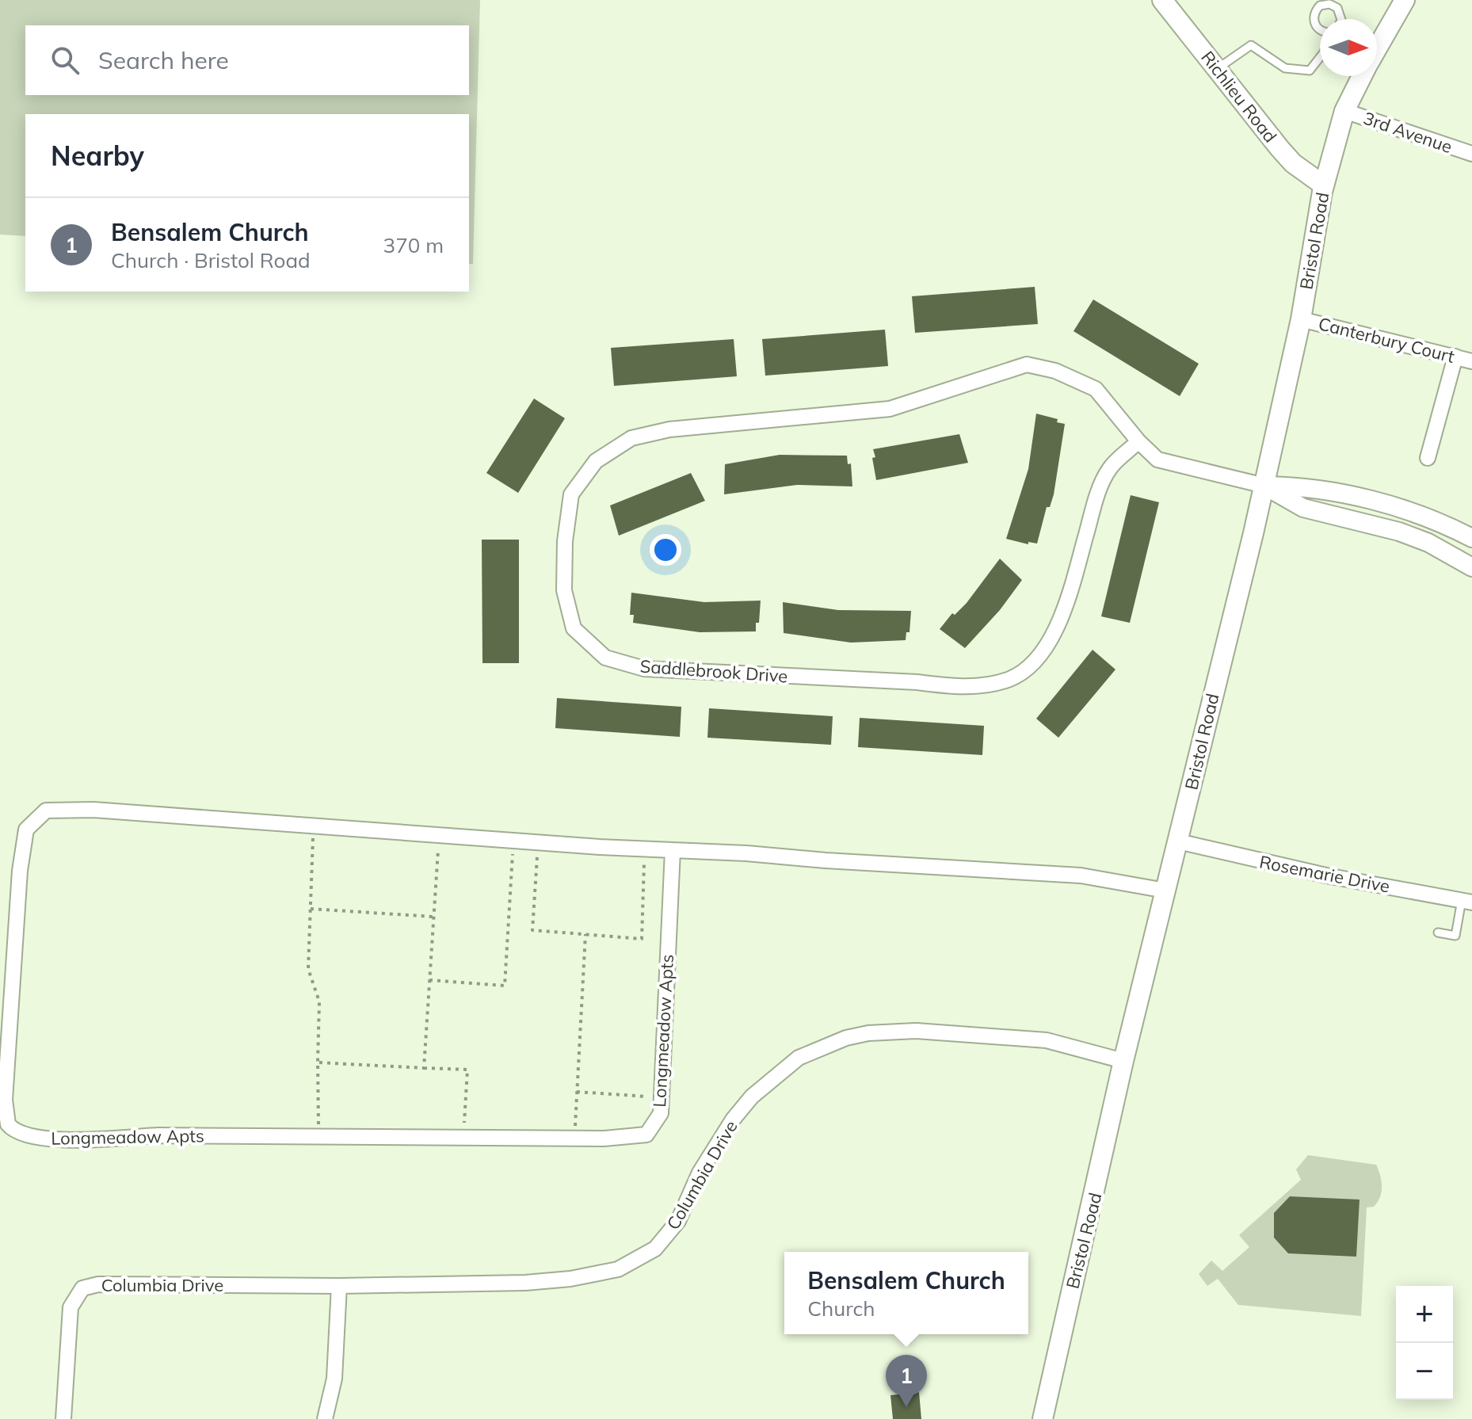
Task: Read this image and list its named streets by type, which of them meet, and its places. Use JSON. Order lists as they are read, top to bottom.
{
  "streets": {
    "main road": ["Richlieu Road", "Bristol Road"],
    "street": [
      "3rd Avenue",
      "Canterbury Court",
      "Saddlebrook Drive",
      "Rosemarie Drive",
      "Longmeadow Apts",
      "Columbia Drive"
    ]
  },
  "crossings": [
    ["Richlieu Road", "Bristol Road"],
    ["3rd Avenue", "Bristol Road"],
    ["Bristol Road", "Canterbury Court"],
    ["Bristol Road", "Saddlebrook Drive"],
    ["Bristol Road", "Rosemarie Drive"],
    ["Bristol Road", "Longmeadow Apts"],
    ["Bristol Road", "Columbia Drive"]
  ],
  "north": "right",
  "page": {
    "search": "Search here",
    "heading": "Nearby",
    "list": [
      {
        "mark": "1",
        "name": "Bensalem Church",
        "note": "Church · Bristol Road",
        "value": "370 m"
      }
    ],
    "popup": ["Bensalem Church", "Church"],
    "map_buttons": ["+", "−"],
    "pins": "1"
  }
}
